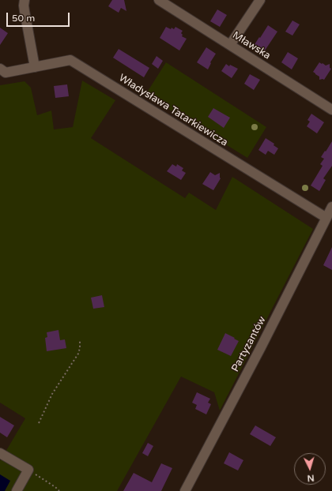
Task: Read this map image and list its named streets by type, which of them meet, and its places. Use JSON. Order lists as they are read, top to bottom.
{
  "streets": {
    "street": ["Mławska", "Władysława Tatarkiewicza", "Partyzantów"]
  },
  "crossings": [
    ["Władysława Tatarkiewicza", "Partyzantów"]
  ],
  "scale_bar": "50 m",
  "north": "bottom"
}
